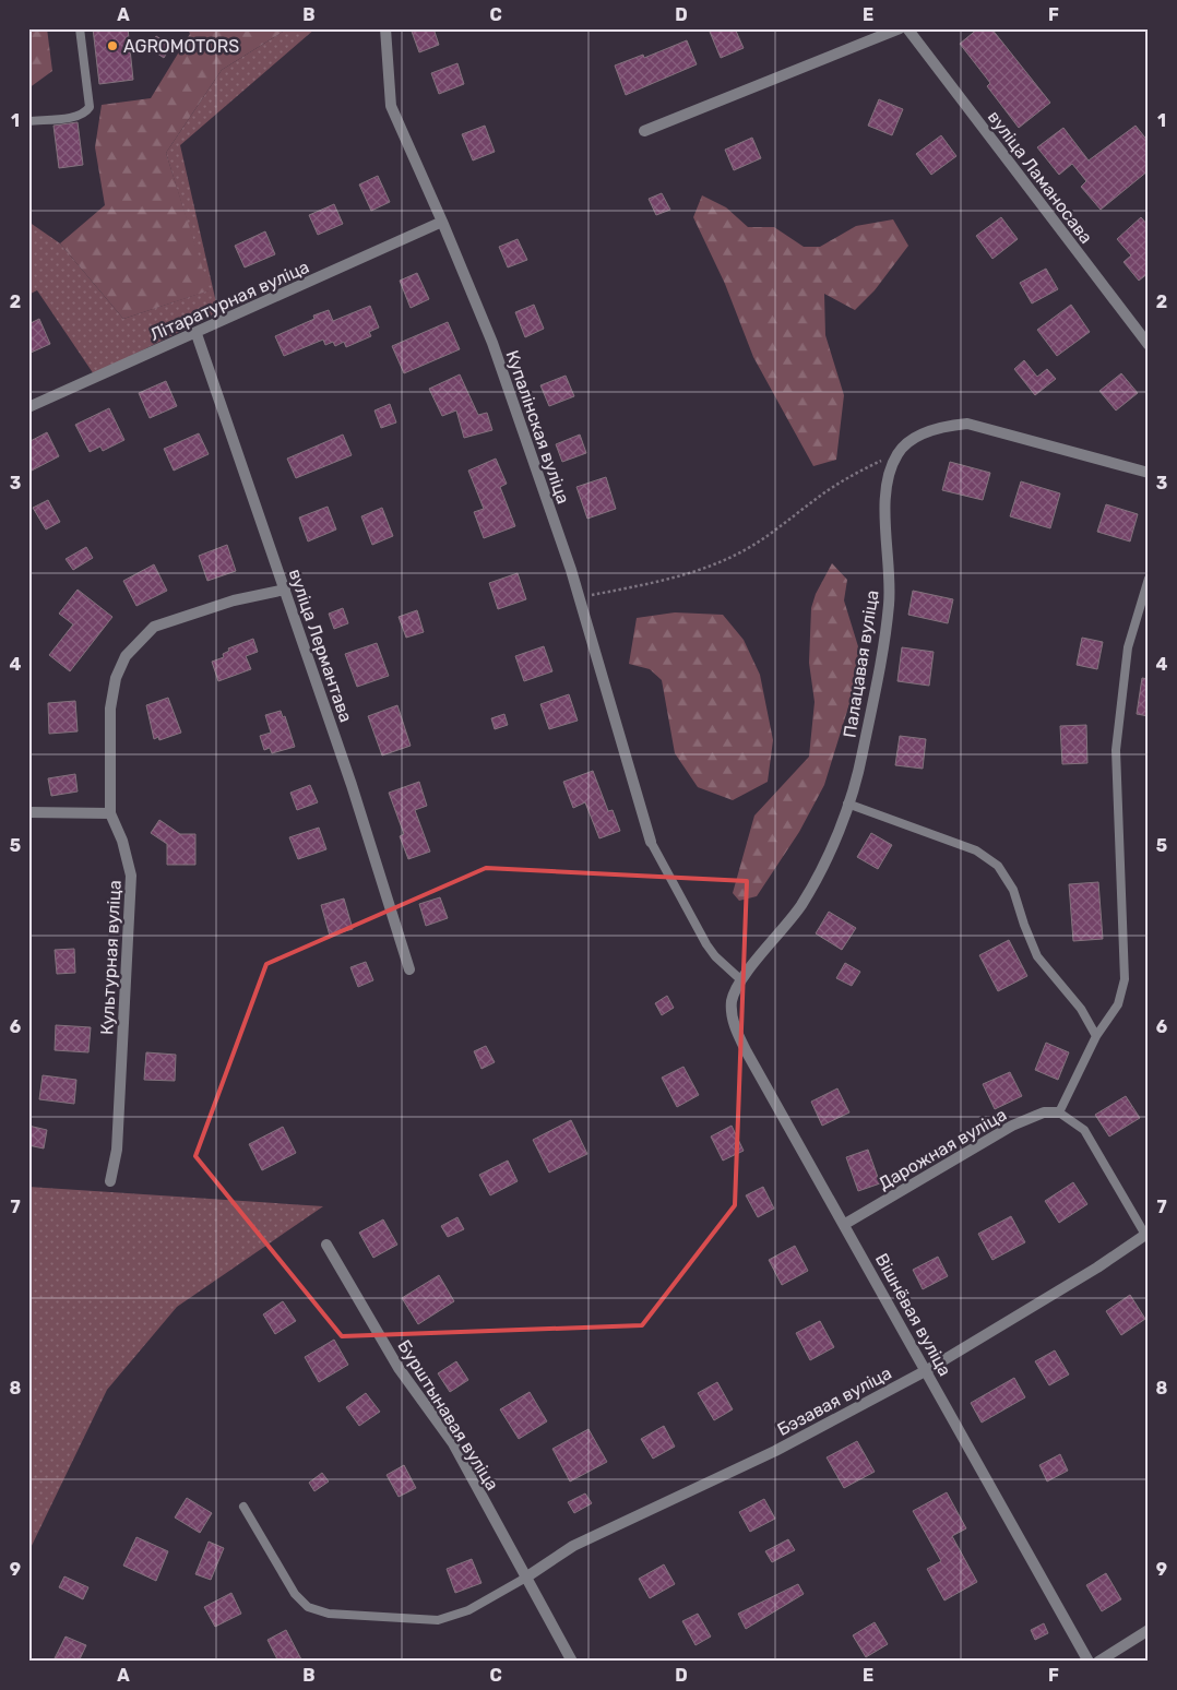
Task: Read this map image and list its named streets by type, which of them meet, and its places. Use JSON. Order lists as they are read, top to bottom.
{
  "streets": {
    "street": [
      "вуліца Ламаносава",
      "Літаратурная вуліца",
      "Купалінская вуліца",
      "вуліца Лермантава",
      "Палацавая вуліца",
      "Культурная вуліца",
      "Дарожная вуліца",
      "Вішнёвая вуліца",
      "Бэзавая вуліца",
      "Бурштынавая вуліца"
    ]
  },
  "crossings": [
    ["Літаратурная вуліца", "Купалінская вуліца"],
    ["Літаратурная вуліца", "вуліца Лермантава"],
    ["вуліца Лермантава", "Культурная вуліца"],
    ["Палацавая вуліца", "Вішнёвая вуліца"],
    ["Дарожная вуліца", "Вішнёвая вуліца"],
    ["Вішнёвая вуліца", "Бэзавая вуліца"],
    ["Бэзавая вуліца", "Бурштынавая вуліца"]
  ],
  "places": ["AGROMOTORS"],
  "grid": {
    "columns": [
      "A",
      "B",
      "C",
      "D",
      "E",
      "F"
    ],
    "rows": [
      "1",
      "2",
      "3",
      "4",
      "5",
      "6",
      "7",
      "8",
      "9"
    ]
  }
}
